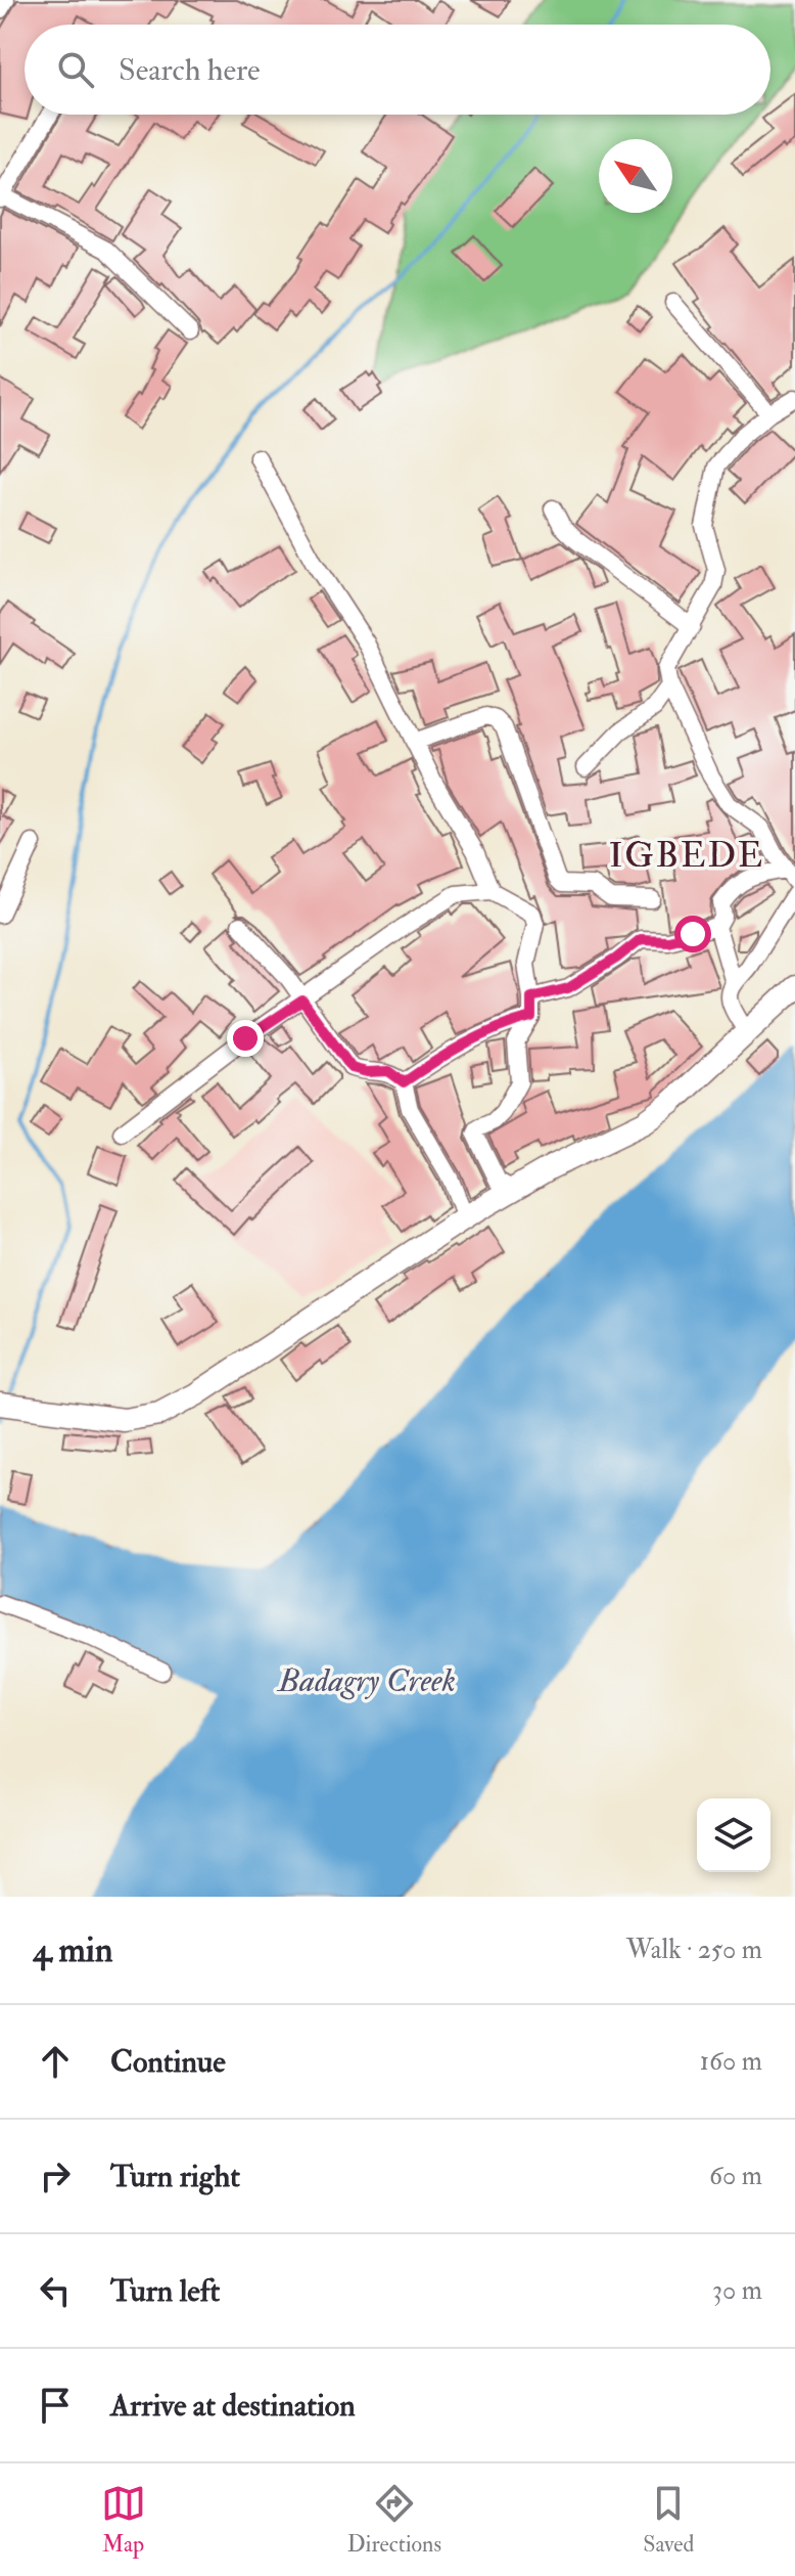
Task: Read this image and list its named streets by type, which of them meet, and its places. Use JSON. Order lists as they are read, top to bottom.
{
  "districts": ["IGBEDE"],
  "water": ["Badagry Creek"],
  "north": "top left",
  "page": {
    "search": "Search here",
    "heading": ["4 min", "Walk · 250 m"],
    "list": [
      ["Continue", "160 m"],
      ["Turn right", "60 m"],
      ["Turn left", "30 m"],
      "Arrive at destination"
    ],
    "nav": ["Map", "Directions", "Saved"]
  }
}
